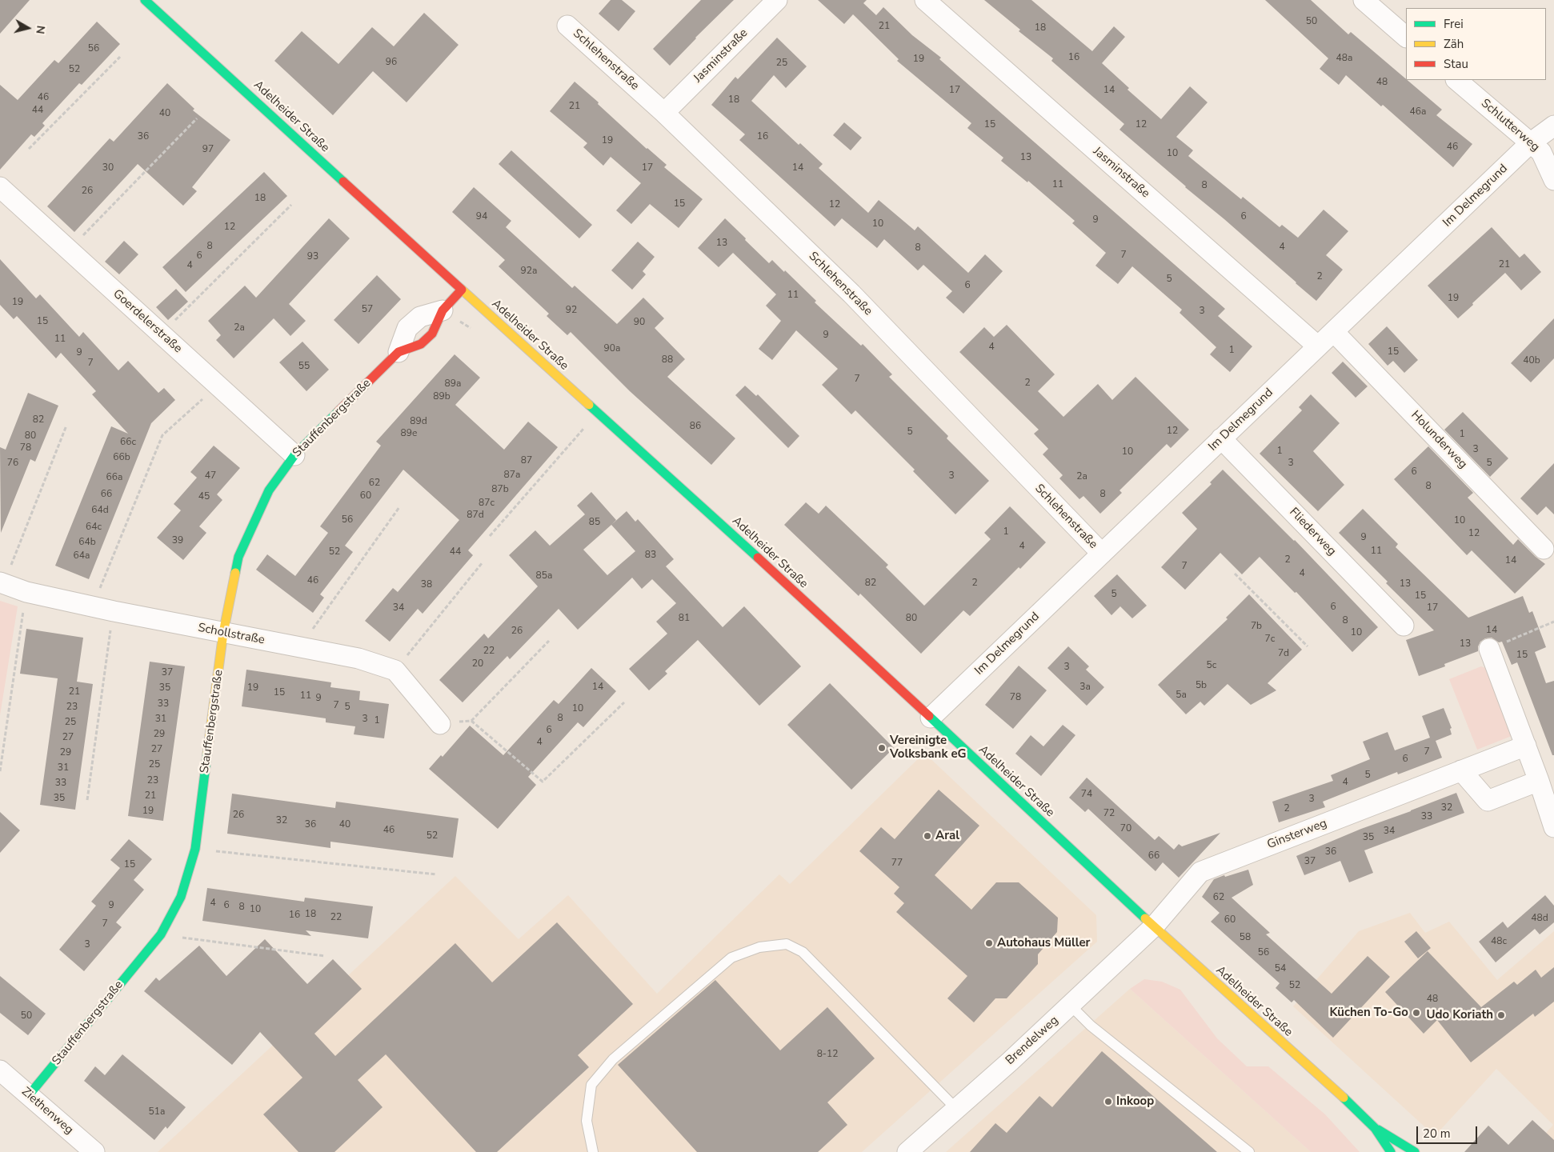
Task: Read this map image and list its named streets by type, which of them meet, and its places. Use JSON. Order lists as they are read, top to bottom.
{
  "streets": {
    "main road": ["Adelheider Straße", "Stauffenbergstraße"],
    "street": [
      "Jasminstraße",
      "Schlehenstraße",
      "Schlutterweg",
      "Im Delmegrund",
      "Goerdelerstraße",
      "Holunderweg",
      "Fliederweg",
      "Schollstraße",
      "Ginsterweg",
      "Brendelweg",
      "Ziethenweg"
    ]
  },
  "crossings": [
    ["Jasminstraße", "Schlehenstraße"],
    ["Jasminstraße", "Im Delmegrund"],
    ["Schlehenstraße", "Im Delmegrund"],
    ["Adelheider Straße", "Im Delmegrund"],
    ["Adelheider Straße", "Stauffenbergstraße"],
    ["Adelheider Straße", "Ginsterweg"],
    ["Adelheider Straße", "Brendelweg"],
    ["Schlutterweg", "Im Delmegrund"],
    ["Im Delmegrund", "Holunderweg"],
    ["Im Delmegrund", "Fliederweg"],
    ["Goerdelerstraße", "Stauffenbergstraße"],
    ["Stauffenbergstraße", "Schollstraße"],
    ["Stauffenbergstraße", "Ziethenweg"],
    ["Ginsterweg", "Brendelweg"]
  ],
  "places": [
    "Vereinigte Volksbank eG",
    "Aral",
    "Autohaus Müller",
    "Küchen To-Go",
    "Udo Koriath",
    "Inkoop"
  ],
  "house_numbers": [
    "50",
    "21",
    "18",
    "56",
    "16",
    "48a",
    "19",
    "96",
    "25",
    "52",
    "48",
    "17",
    "14",
    "46",
    "18",
    "21",
    "44",
    "46a",
    "40",
    "15",
    "12",
    "36",
    "16",
    "19",
    "46",
    "97",
    "10",
    "13",
    "30",
    "17",
    "14",
    "11",
    "8",
    "26",
    "18",
    "15",
    "12",
    "94",
    "6",
    "9",
    "10",
    "12",
    "13",
    "8",
    "4",
    "8",
    "7",
    "6",
    "93",
    "21",
    "4",
    "92a",
    "2",
    "5",
    "6",
    "11",
    "19",
    "19",
    "57",
    "92",
    "3",
    "15",
    "90",
    "2a",
    "9",
    "11",
    "4",
    "90a",
    "1",
    "15",
    "9",
    "88",
    "40b",
    "7",
    "55",
    "7",
    "2",
    "89a",
    "89b",
    "82",
    "89d",
    "86",
    "12",
    "5",
    "89e",
    "1",
    "80",
    "66c",
    "78",
    "3",
    "1",
    "10",
    "66b",
    "87",
    "76",
    "3",
    "5",
    "6",
    "87a",
    "47",
    "3",
    "2a",
    "66a",
    "62",
    "8",
    "87b",
    "66",
    "8",
    "60",
    "45",
    "87c",
    "64d",
    "87d",
    "56",
    "10",
    "85",
    "64c",
    "1",
    "12",
    "9",
    "39",
    "64b",
    "4",
    "11",
    "52",
    "44",
    "83",
    "64a",
    "2",
    "14",
    "7",
    "4",
    "85a",
    "46",
    "82",
    "2",
    "13",
    "38",
    "5",
    "15",
    "6",
    "34",
    "17",
    "81",
    "80",
    "8",
    "7b",
    "14",
    "26",
    "10",
    "7c",
    "13",
    "22",
    "7d",
    "15",
    "20",
    "5c",
    "3",
    "37",
    "5b",
    "14",
    "3a",
    "35",
    "19",
    "21",
    "15",
    "5a",
    "11",
    "78",
    "9",
    "33",
    "7",
    "23",
    "5",
    "10",
    "8",
    "31",
    "3",
    "1",
    "25",
    "6",
    "29",
    "27",
    "4",
    "27",
    "7",
    "29",
    "6",
    "25",
    "31",
    "5",
    "23",
    "4",
    "33",
    "74",
    "21",
    "35",
    "3",
    "32",
    "2",
    "19",
    "72",
    "26",
    "33",
    "32",
    "36",
    "40",
    "70",
    "46",
    "34",
    "52",
    "35",
    "36",
    "66",
    "37",
    "77",
    "15",
    "62",
    "4",
    "9",
    "6",
    "8",
    "10",
    "18",
    "16",
    "22",
    "48d",
    "60",
    "7",
    "58",
    "48c",
    "3",
    "56",
    "54",
    "52",
    "48",
    "50",
    "8-12",
    "51a"
  ],
  "legend": ["Frei", "Zäh", "Stau"],
  "scale_bar": "20 m",
  "north": "right"
}
